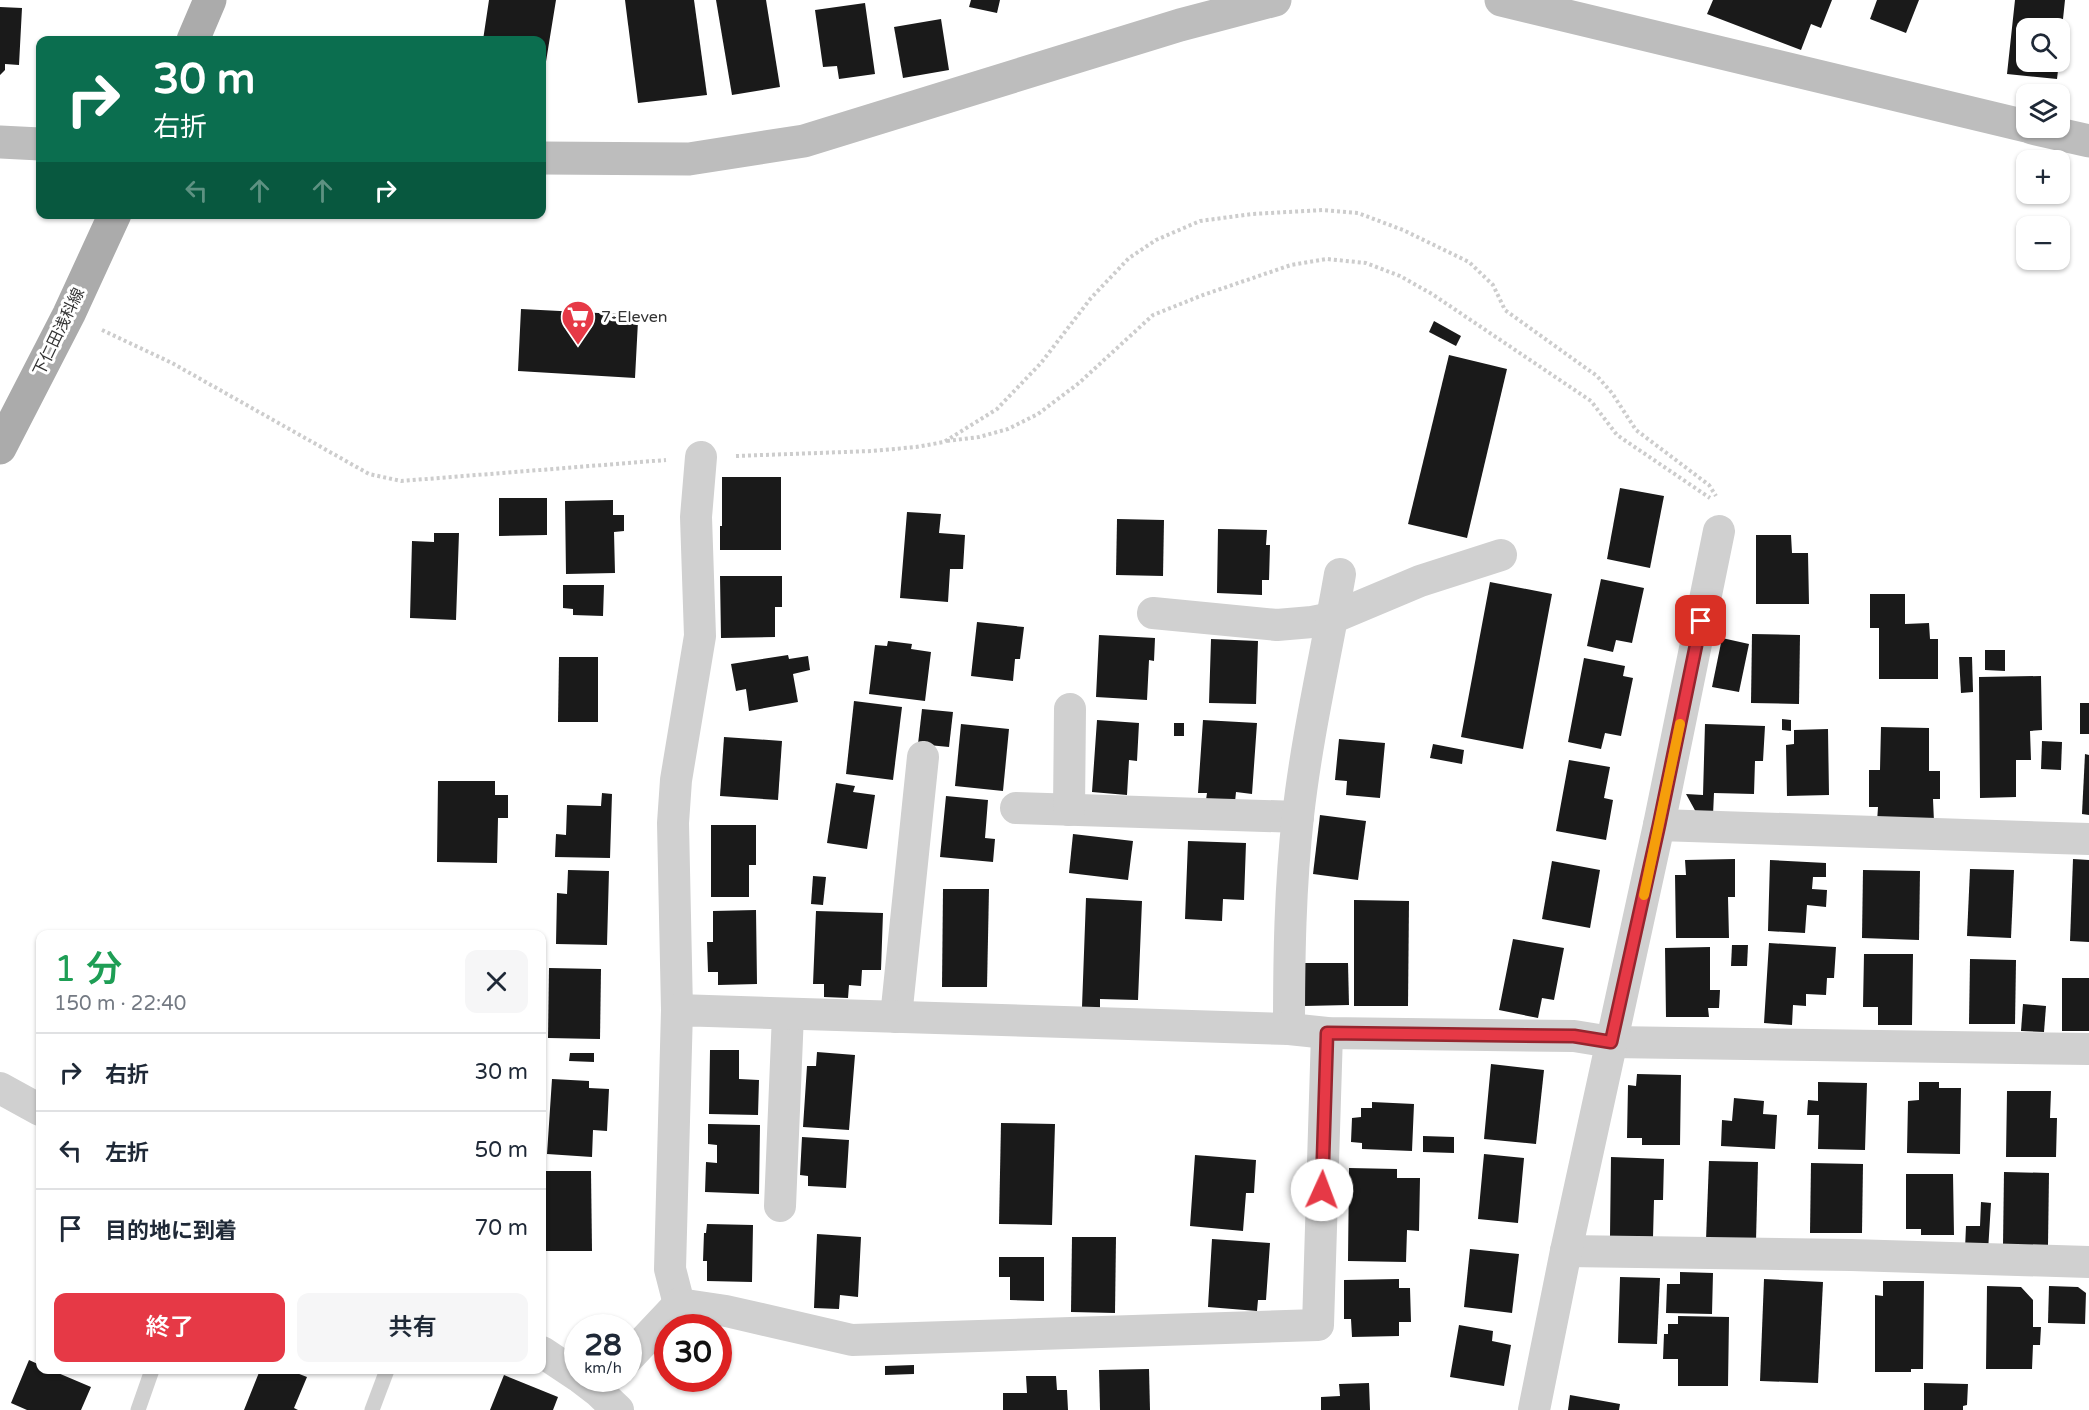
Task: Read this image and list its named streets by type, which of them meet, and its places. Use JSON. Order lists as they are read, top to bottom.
{
  "streets": {
    "main road": ["下仁田浅科線"]
  },
  "places": {
    "supermarket": ["7-Eleven"]
  },
  "page": {
    "map_buttons": ["+", "−"],
    "turn": ["30 m", "右折"],
    "heading": ["1 分", "150 m · 22:40"],
    "list": [
      {
        "name": "右折",
        "value": "30 m"
      },
      {
        "name": "左折",
        "value": "50 m"
      },
      {
        "name": "目的地に到着",
        "value": "70 m"
      }
    ],
    "buttons": ["終了", "共有"],
    "speed": "28 km/h",
    "limit": "30"
  }
}
